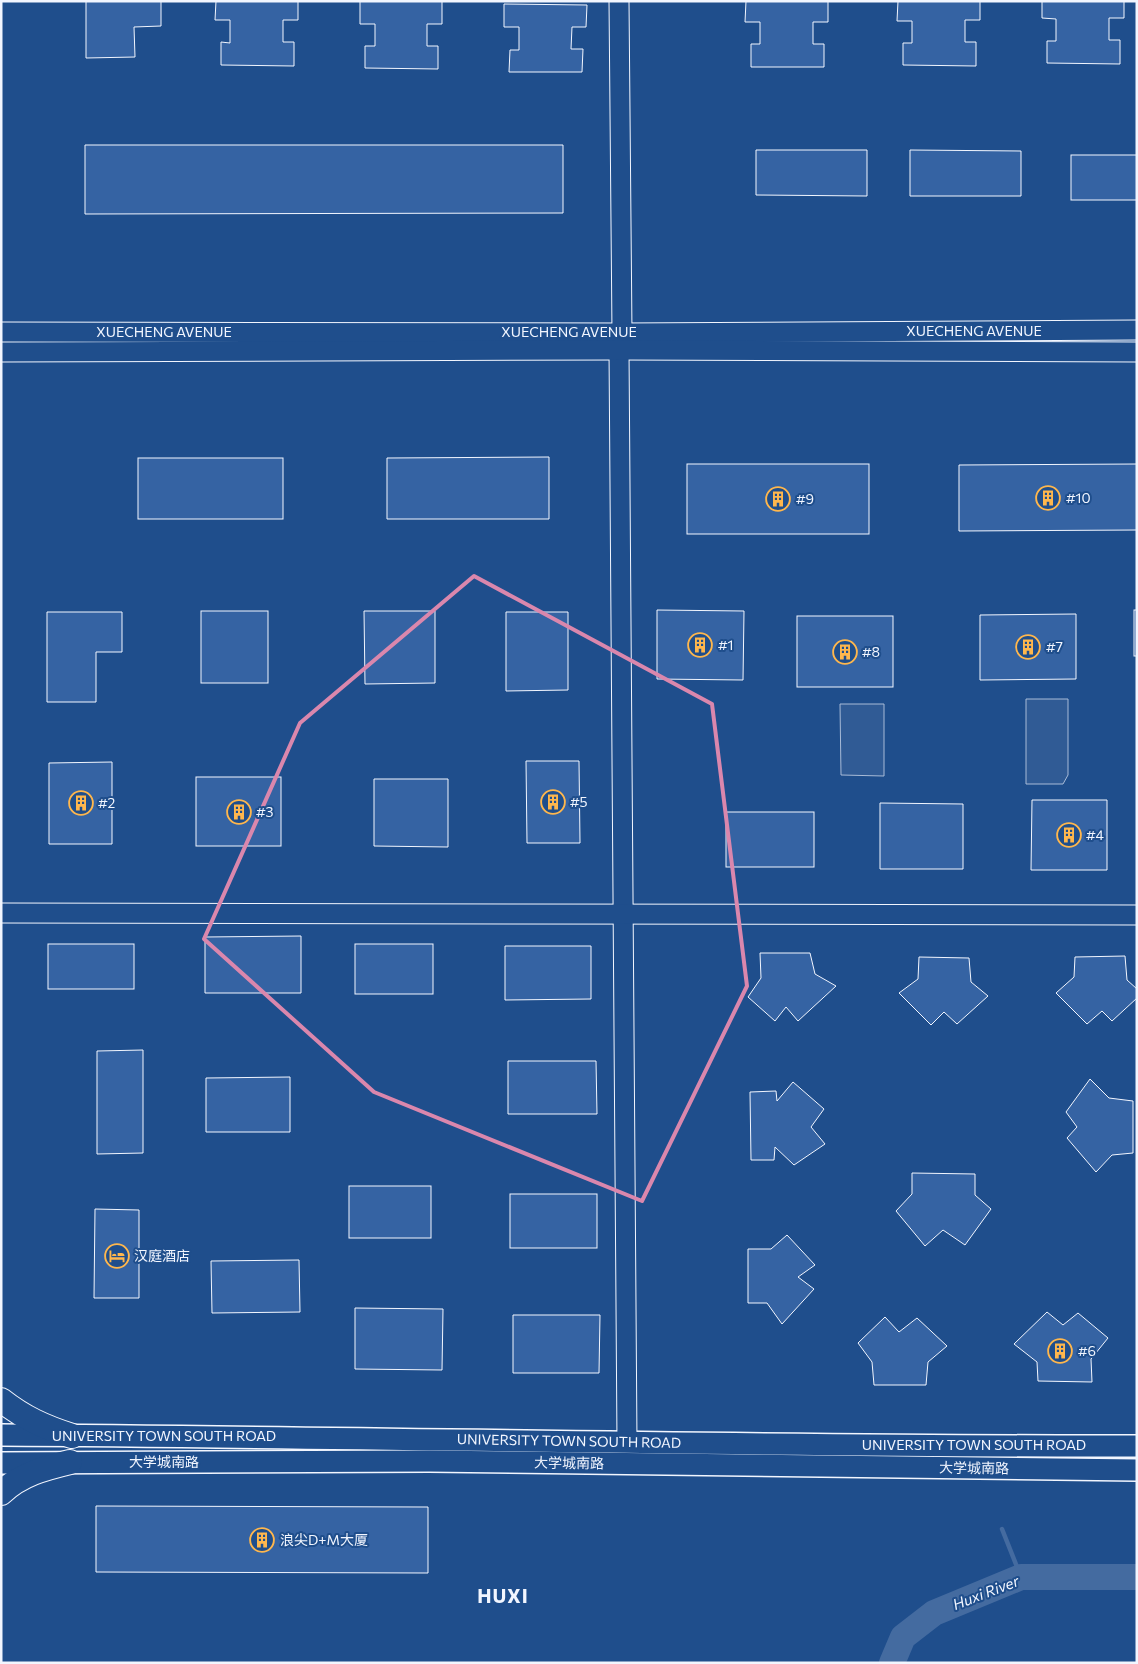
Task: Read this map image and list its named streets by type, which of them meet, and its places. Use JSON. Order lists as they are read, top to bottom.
{
  "streets": {
    "main road": ["UNIVERSITY TOWN SOUTH ROAD", "大学城南路"],
    "street": ["XUECHENG AVENUE"]
  },
  "districts": ["HUXI"],
  "water": ["Huxi River"],
  "places": {
    "building": [
      "#10",
      "#9",
      "#1",
      "#7",
      "#8",
      "#5",
      "#2",
      "#3",
      "#4",
      "#6",
      "浪尖D+M大厦"
    ],
    "hotel": ["汉庭酒店"]
  }
}
